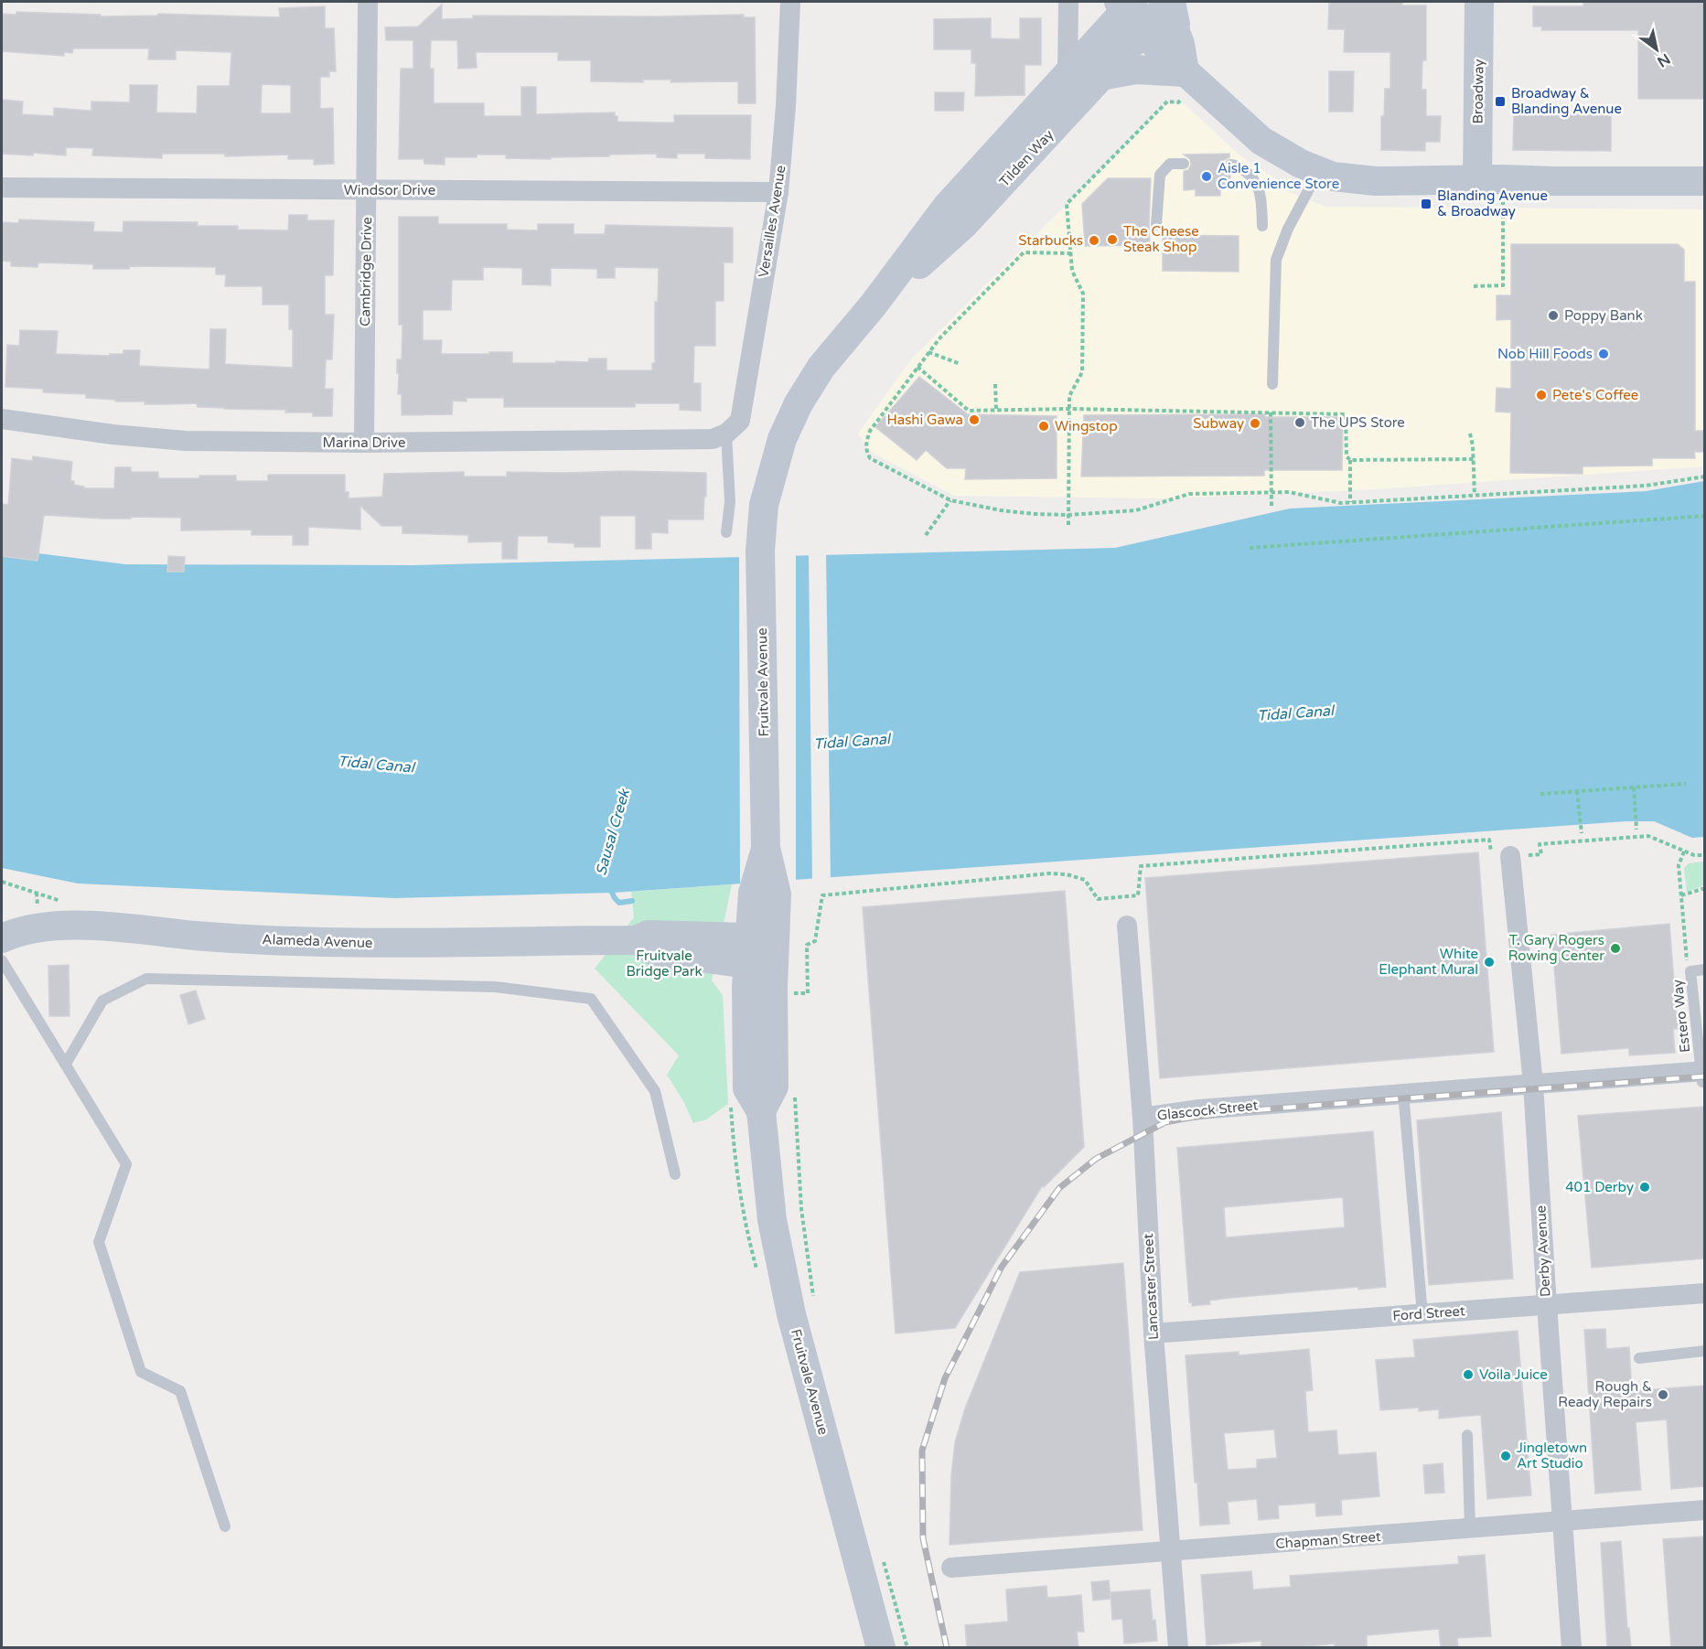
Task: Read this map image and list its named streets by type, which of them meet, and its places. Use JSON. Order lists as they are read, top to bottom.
{
  "streets": {
    "main road": [
      "Broadway",
      "Tilden Way",
      "Fruitvale Avenue",
      "Alameda Avenue"
    ],
    "street": [
      "Windsor Drive",
      "Versailles Avenue",
      "Cambridge Drive",
      "Marina Drive",
      "Glascock Street",
      "Derby Avenue",
      "Lancaster Street",
      "Ford Street",
      "Chapman Street"
    ],
    "lane": ["Estero Way"]
  },
  "crossings": [
    ["Tilden Way", "Fruitvale Avenue"],
    ["Windsor Drive", "Versailles Avenue"],
    ["Windsor Drive", "Cambridge Drive"],
    ["Versailles Avenue", "Marina Drive"],
    ["Cambridge Drive", "Marina Drive"],
    ["Fruitvale Avenue", "Alameda Avenue"],
    ["Estero Way", "Glascock Street"],
    ["Glascock Street", "Derby Avenue"],
    ["Glascock Street", "Lancaster Street"],
    ["Derby Avenue", "Ford Street"],
    ["Derby Avenue", "Chapman Street"],
    ["Lancaster Street", "Ford Street"],
    ["Lancaster Street", "Chapman Street"]
  ],
  "water": ["Tidal Canal", "Sausal Creek"],
  "parks": ["Fruitvale Bridge Park"],
  "places": {
    "transit": ["Broadway & Blanding Avenue", "Blanding Avenue & Broadway"],
    "other": [
      "Aisle 1 Convenience Store",
      "The Cheese Steak Shop",
      "Starbucks",
      "Poppy Bank",
      "Nob Hill Foods",
      "Pete's Coffee",
      "Hashi Gawa",
      "The UPS Store",
      "Subway",
      "Wingstop",
      "T. Gary Rogers Rowing Center",
      "White Elephant Mural",
      "401 Derby",
      "Voila Juice",
      "Rough & Ready Repairs",
      "Jingletown Art Studio"
    ]
  },
  "north": "bottom right"
}
